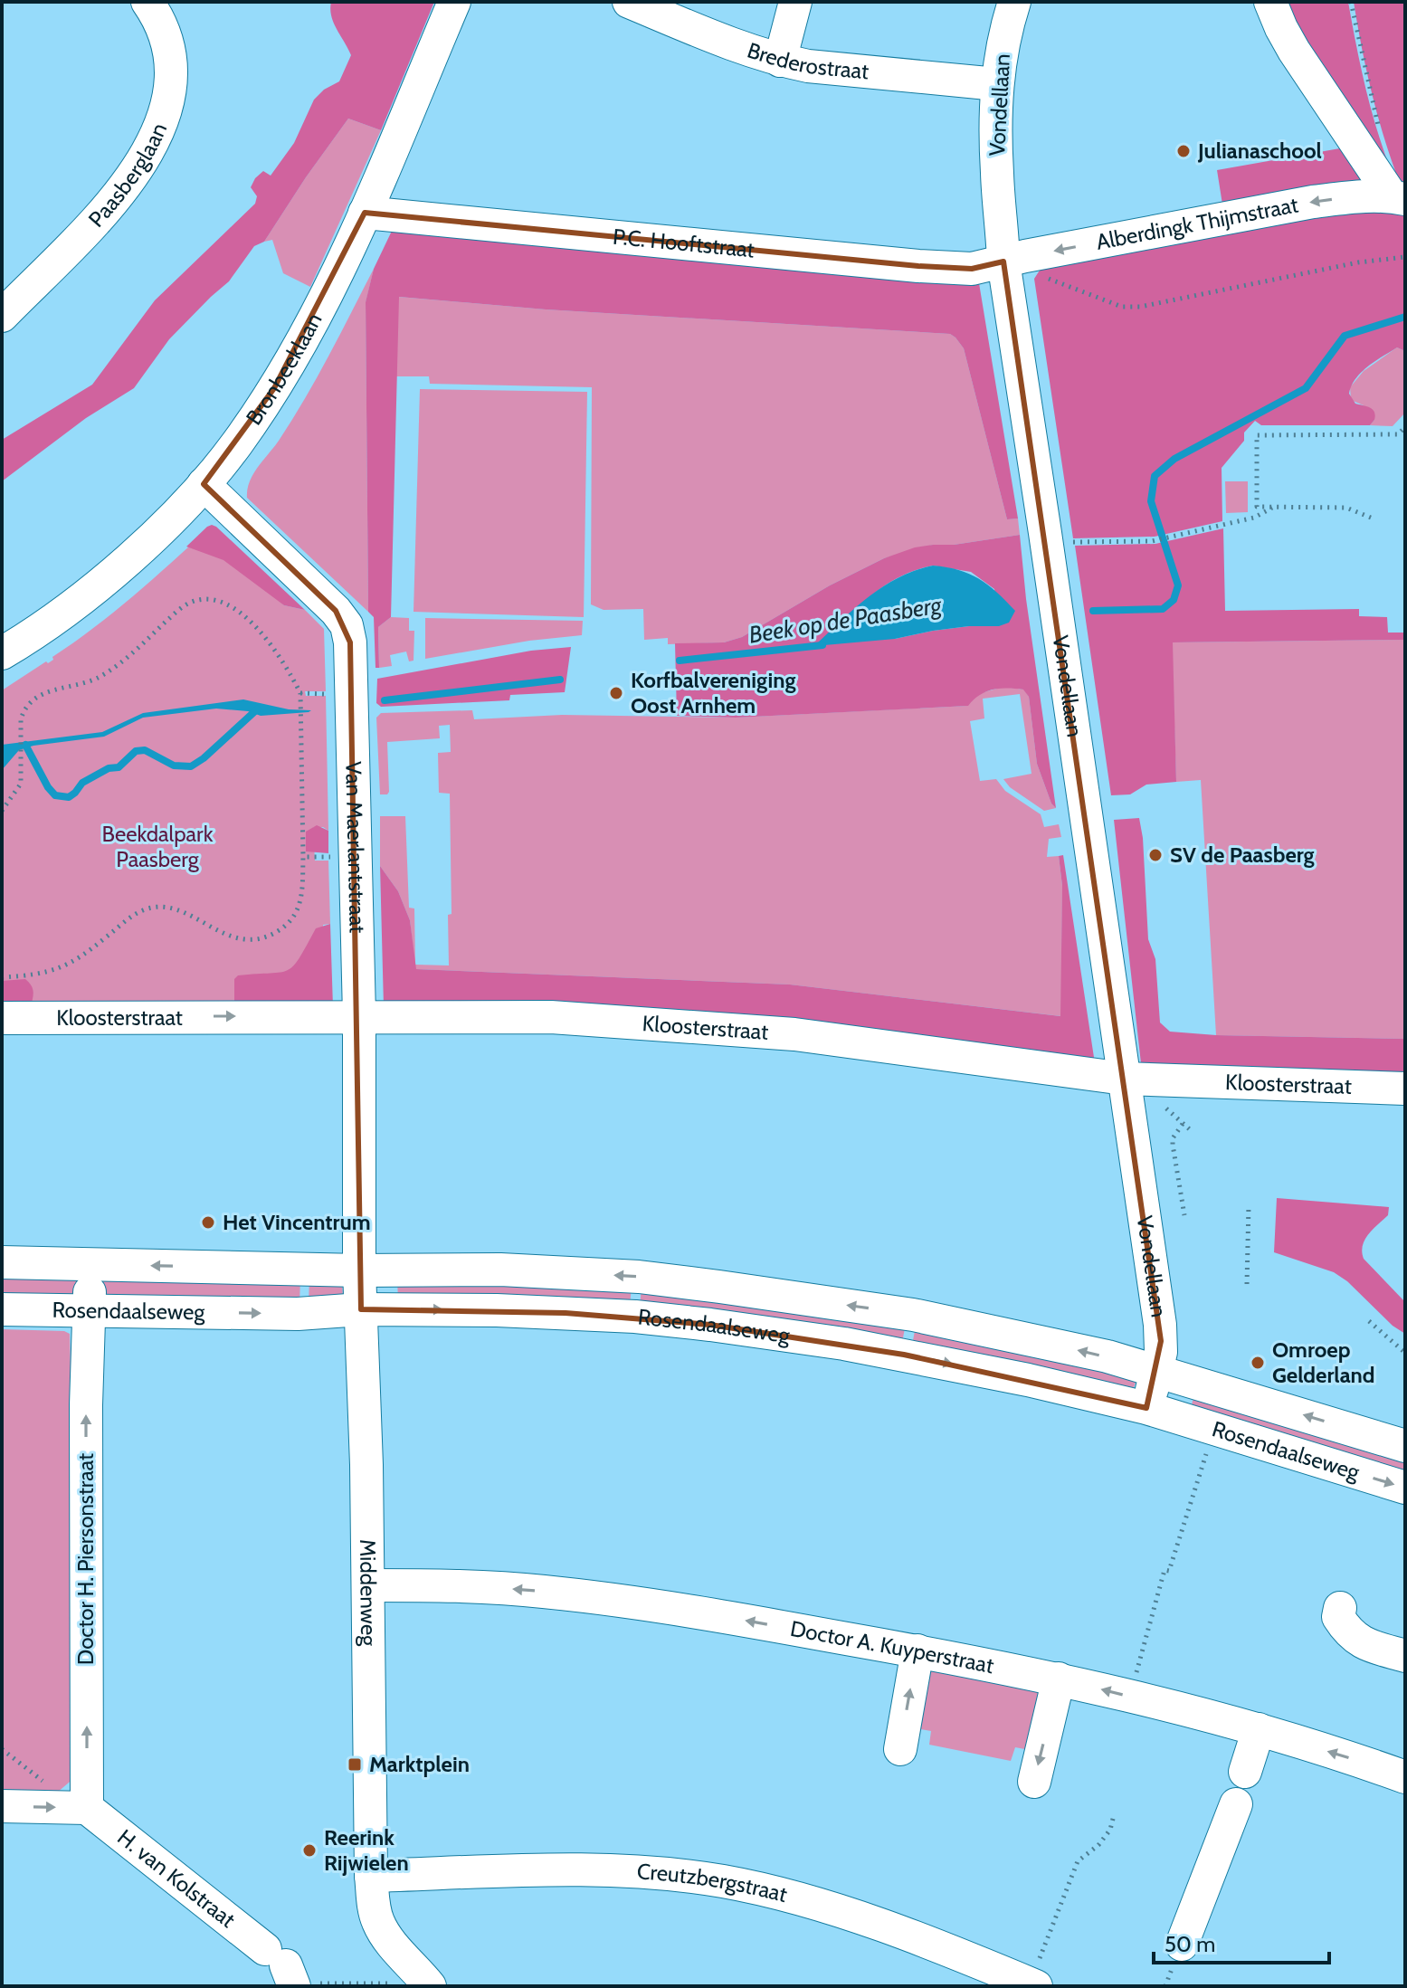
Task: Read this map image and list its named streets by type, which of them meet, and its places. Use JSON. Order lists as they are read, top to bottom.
{
  "streets": {
    "street": [
      "Brederostraat",
      "Vondellaan",
      "Paasberglaan",
      "Alberdingk Thijmstraat",
      "P.C. Hooftstraat",
      "Bronbeeklaan",
      "Van Maerlantstraat",
      "Kloosterstraat",
      "Rosendaalseweg",
      "Doctor H. Piersonstraat",
      "Middenweg",
      "Doctor A. Kuyperstraat",
      "H. van Kolstraat",
      "Creutzbergstraat"
    ]
  },
  "crossings": [
    ["Brederostraat", "Vondellaan"],
    ["Vondellaan", "Alberdingk Thijmstraat"],
    ["Vondellaan", "P.C. Hooftstraat"],
    ["Vondellaan", "Kloosterstraat"],
    ["Vondellaan", "Rosendaalseweg"],
    ["Alberdingk Thijmstraat", "P.C. Hooftstraat"],
    ["P.C. Hooftstraat", "Bronbeeklaan"],
    ["Bronbeeklaan", "Van Maerlantstraat"],
    ["Van Maerlantstraat", "Kloosterstraat"],
    ["Van Maerlantstraat", "Rosendaalseweg"],
    ["Van Maerlantstraat", "Middenweg"],
    ["Rosendaalseweg", "Doctor H. Piersonstraat"],
    ["Rosendaalseweg", "Middenweg"],
    ["Doctor H. Piersonstraat", "H. van Kolstraat"],
    ["Middenweg", "Doctor A. Kuyperstraat"],
    ["Middenweg", "Creutzbergstraat"]
  ],
  "one_way": ["Alberdingk Thijmstraat", "Doctor H. Piersonstraat", "Doctor A. Kuyperstraat"],
  "water": ["Beek op de Paasberg"],
  "parks": ["Beekdalpark Paasberg"],
  "places": {
    "other": [
      "Julianaschool",
      "Korfbalvereniging Oost Arnhem",
      "SV de Paasberg",
      "Het Vincentrum",
      "Omroep Gelderland",
      "Reerink Rijwielen"
    ],
    "transit": ["Marktplein"]
  },
  "scale_bar": "50 m"
}
